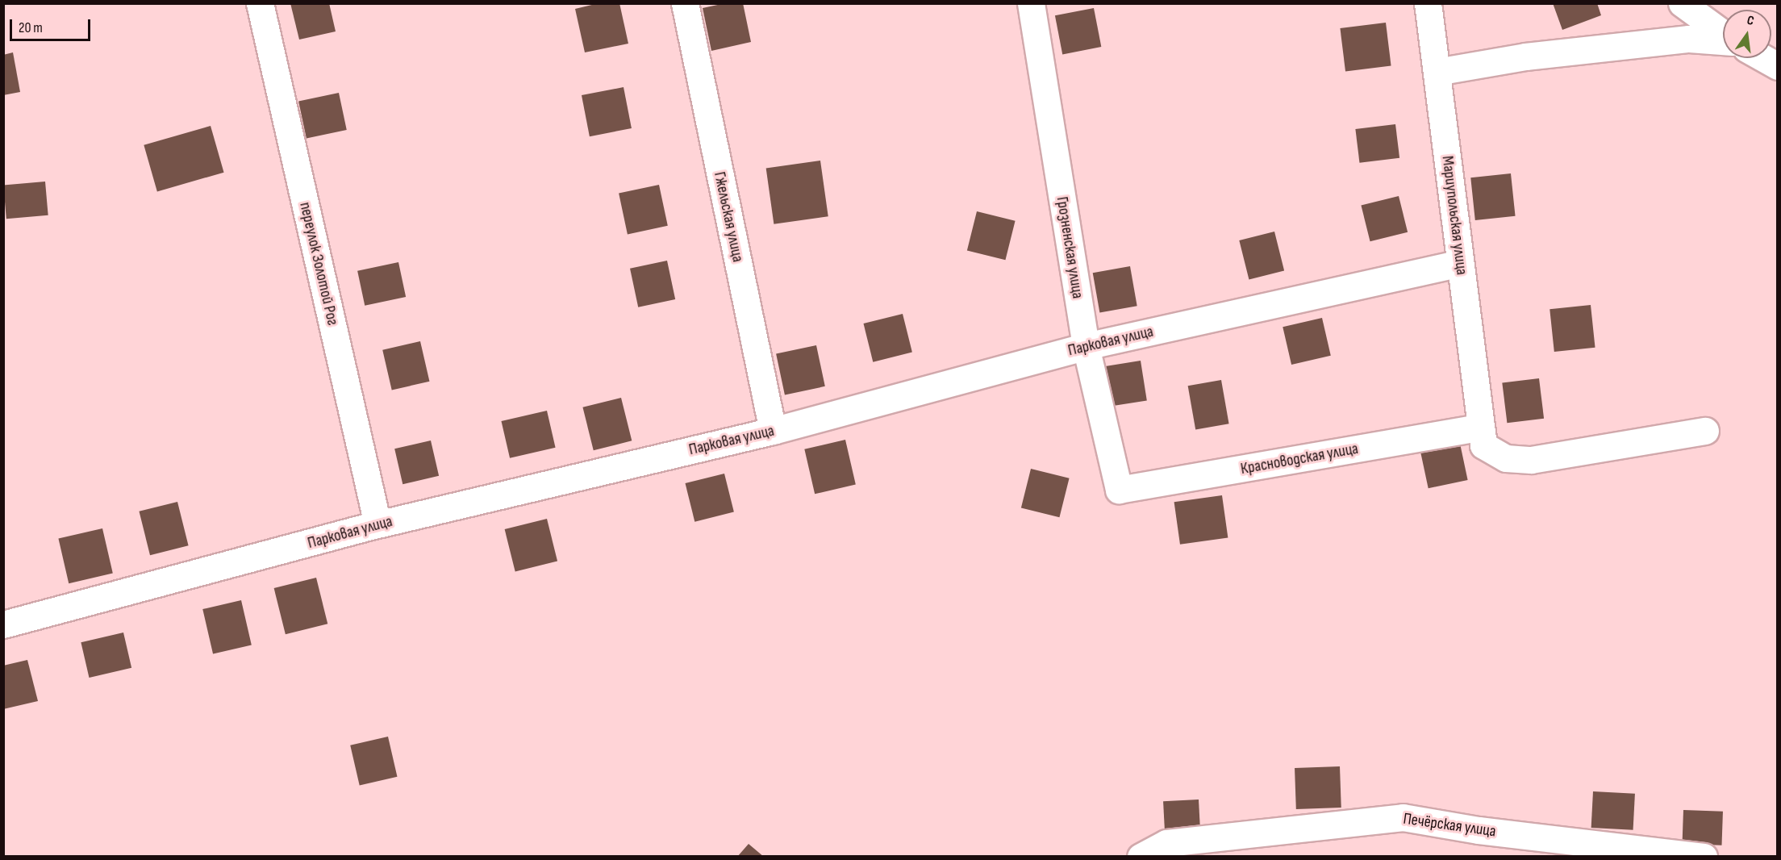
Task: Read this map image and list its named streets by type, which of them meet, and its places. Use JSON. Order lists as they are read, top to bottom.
{
  "streets": {
    "street": [
      "Мариупольская улица",
      "Гжельская улица",
      "Грозненская улица",
      "переулок Золотой Рог",
      "Парковая улица",
      "Красноводская улица",
      "Печёрская улица"
    ]
  },
  "crossings": [
    ["Мариупольская улица", "Парковая улица"],
    ["Мариупольская улица", "Красноводская улица"],
    ["Гжельская улица", "Парковая улица"],
    ["Грозненская улица", "Парковая улица"],
    ["Грозненская улица", "Красноводская улица"],
    ["переулок Золотой Рог", "Парковая улица"]
  ],
  "scale_bar": "20 m",
  "north": "top"
}
